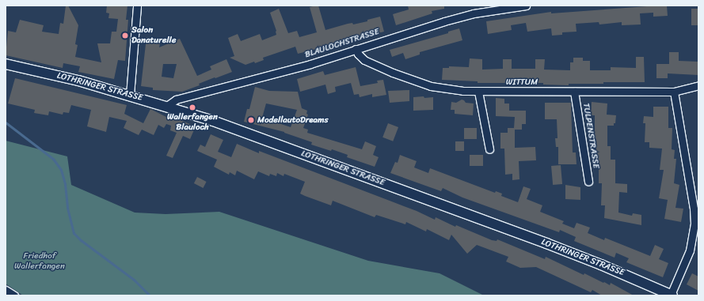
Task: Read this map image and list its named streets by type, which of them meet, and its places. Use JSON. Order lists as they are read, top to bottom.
{
  "streets": {
    "street": [
      "BLAULOCHSTRASSE",
      "WITTUM",
      "LOTHRINGER STRASSE",
      "TULPENSTRASSE"
    ]
  },
  "crossings": [
    ["BLAULOCHSTRASSE", "WITTUM"],
    ["BLAULOCHSTRASSE", "LOTHRINGER STRASSE"],
    ["WITTUM", "TULPENSTRASSE"]
  ],
  "parks": ["Friedhof Wallerfangen"],
  "places": ["Salon Danaturelle", "Wallerfangen Blauloch", "ModellautoDreams"]
}
